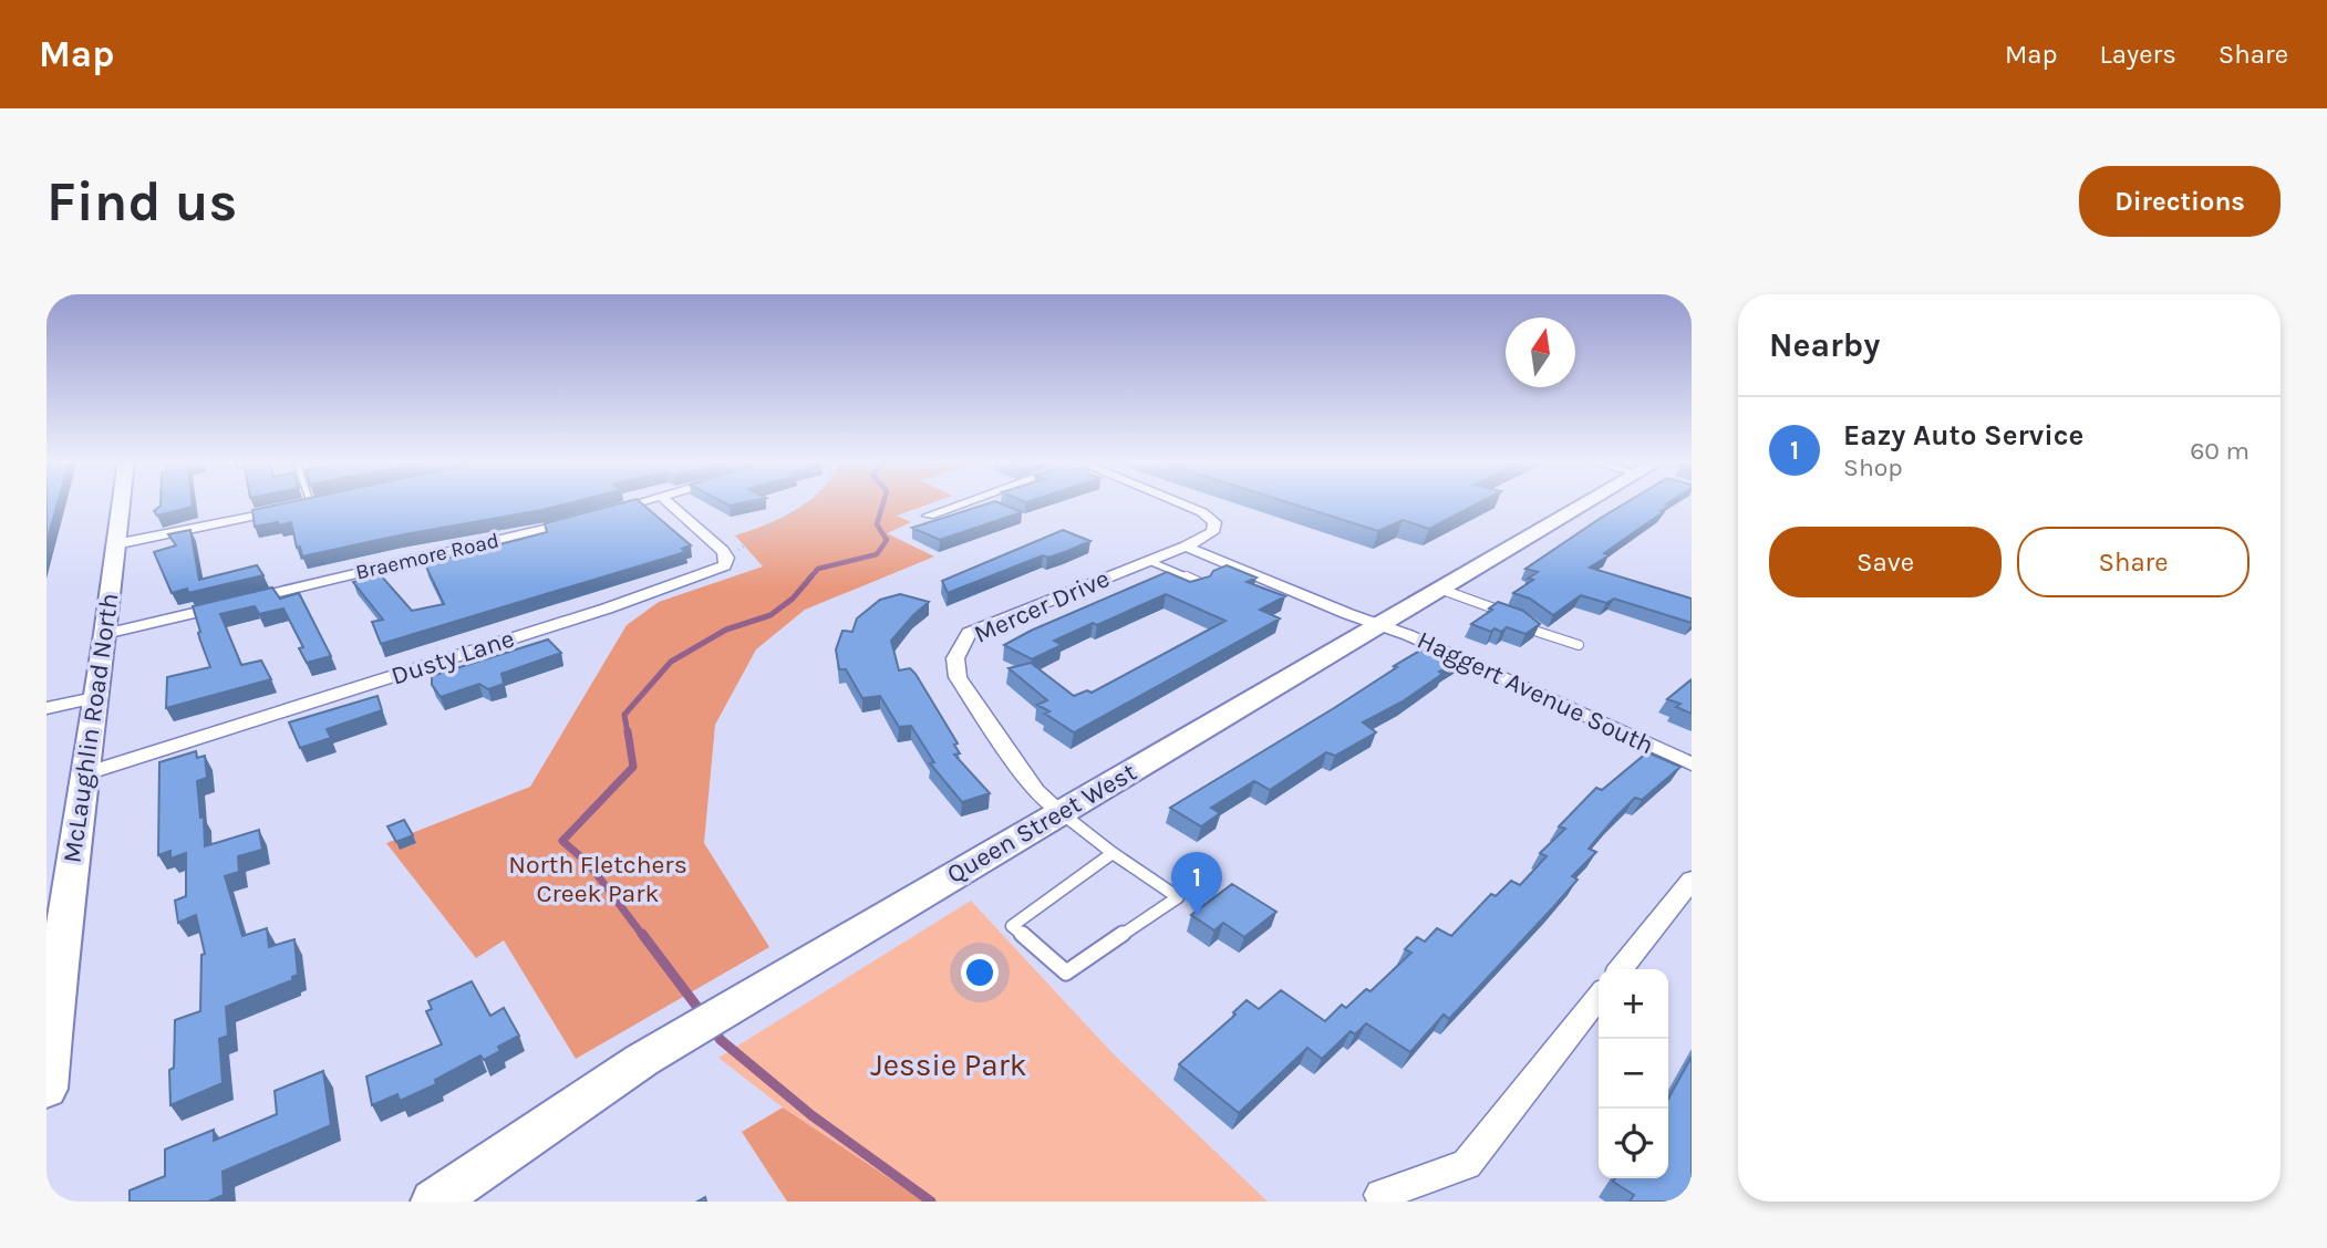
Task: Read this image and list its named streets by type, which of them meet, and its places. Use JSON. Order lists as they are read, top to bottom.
{
  "streets": {
    "main road": ["McLaughlin Road North", "Queen Street West"],
    "street": [
      "Braemore Road",
      "Mercer Drive",
      "Dusty Lane",
      "Haggert Avenue South"
    ]
  },
  "crossings": [
    ["Braemore Road", "McLaughlin Road North"],
    ["Mercer Drive", "Haggert Avenue South"],
    ["Mercer Drive", "Queen Street West"],
    ["Dusty Lane", "McLaughlin Road North"],
    ["Haggert Avenue South", "Queen Street West"]
  ],
  "parks": ["North Fletchers Creek Park", "Jessie Park"],
  "north": "top",
  "page": {
    "header": "Map",
    "nav": ["Map", "Layers", "Share"],
    "buttons": [
      "Directions",
      ["Save", "Share"]
    ],
    "title": "Find us",
    "heading": "Nearby",
    "list": [
      {
        "mark": "1",
        "name": "Eazy Auto Service",
        "note": "Shop",
        "value": "60 m"
      }
    ],
    "pins": "1",
    "map_buttons": ["+", "−"]
  }
}
